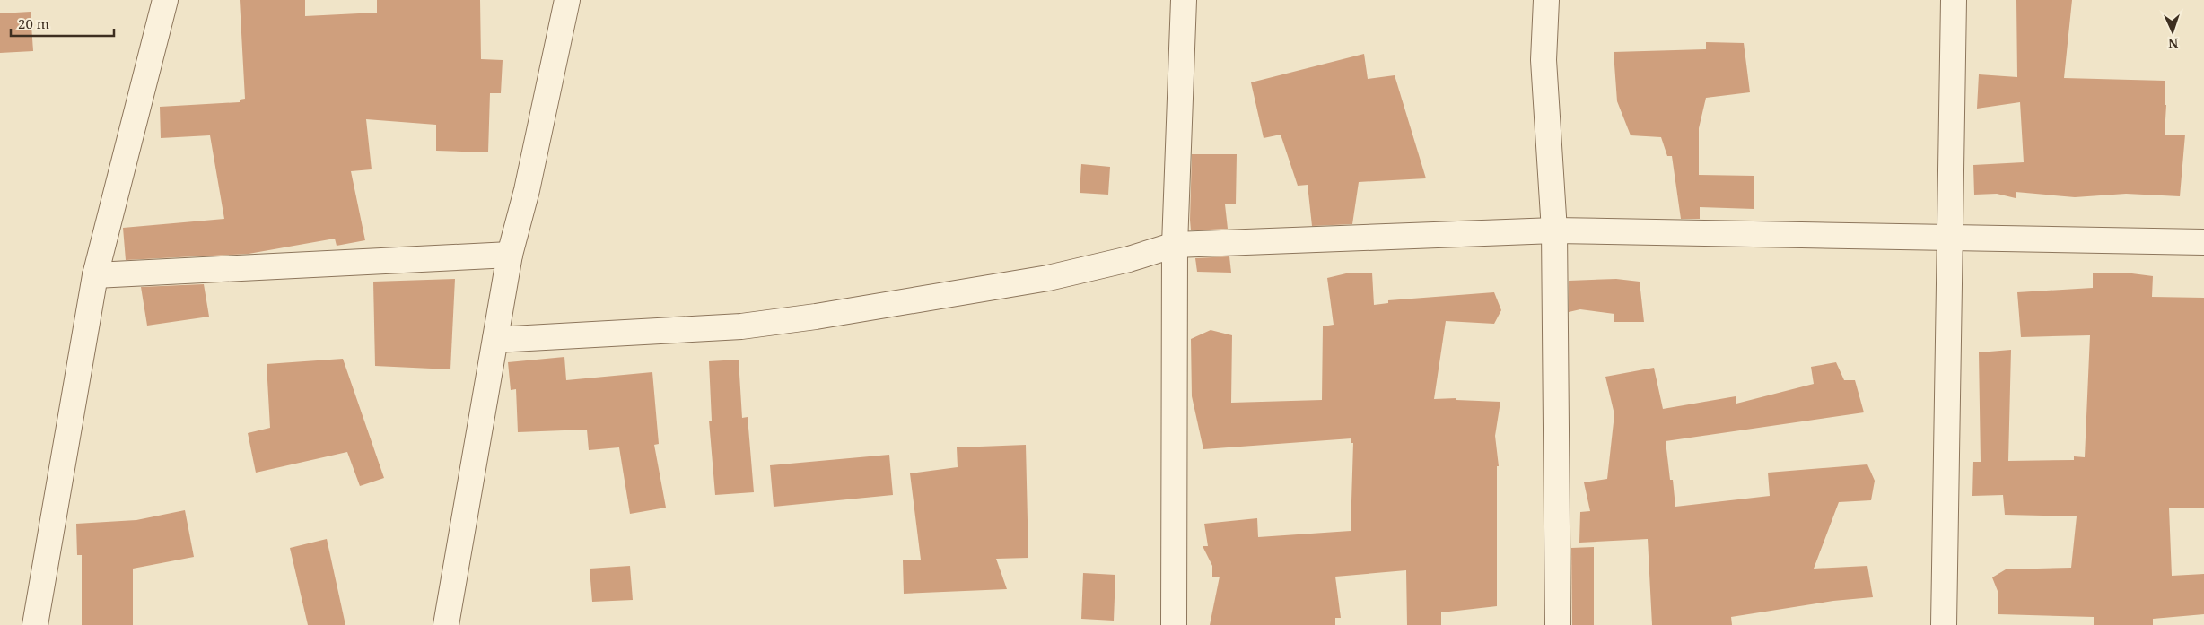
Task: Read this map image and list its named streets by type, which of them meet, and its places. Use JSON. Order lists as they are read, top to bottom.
{
  "scale_bar": "20 m",
  "north": "bottom"
}
